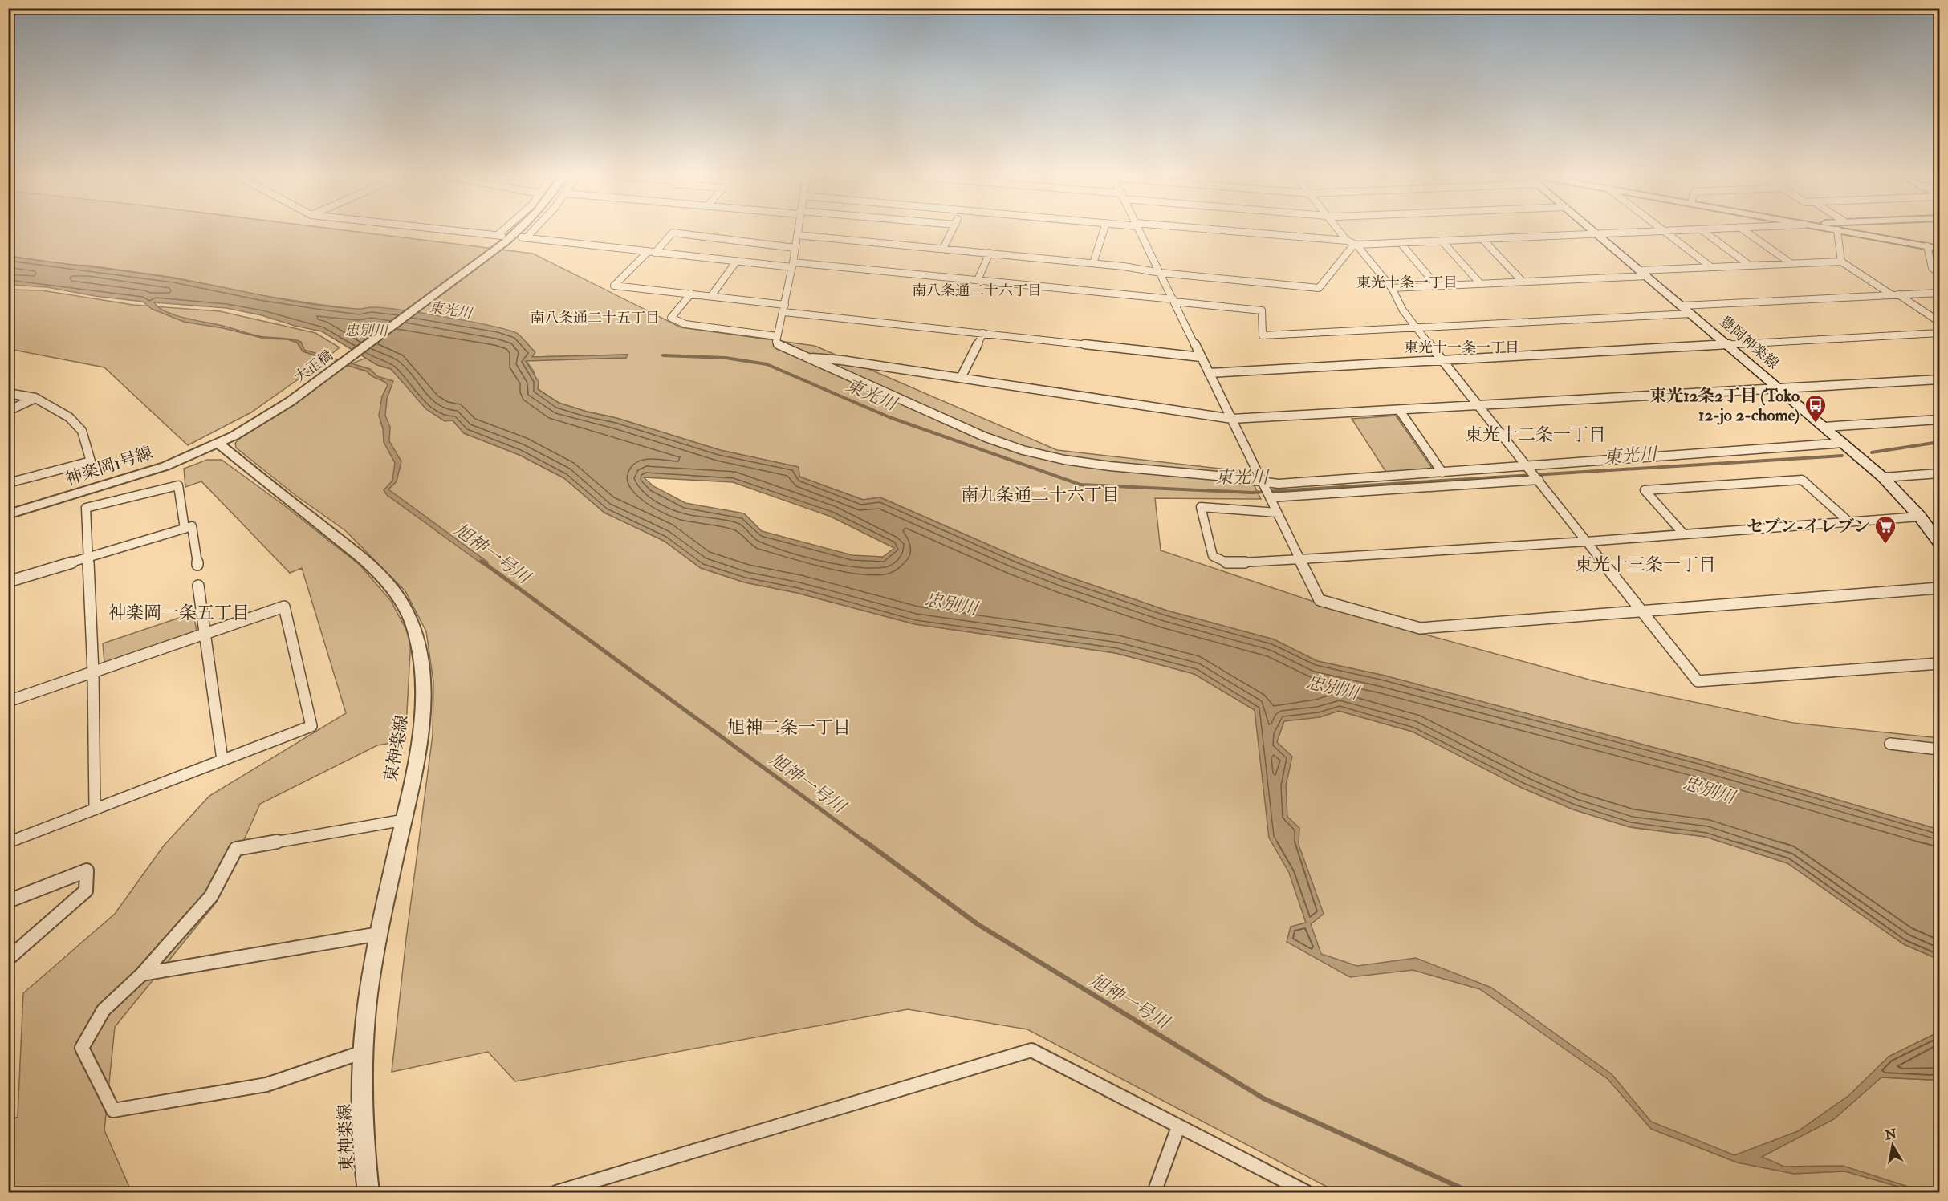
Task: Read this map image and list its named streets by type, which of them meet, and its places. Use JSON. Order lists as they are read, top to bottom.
{
  "streets": {
    "main road": ["豊岡神楽線"],
    "street": ["大正橋", "神楽岡1号線", "東神楽線"]
  },
  "crossings": [
    ["大正橋", "神楽岡1号線"],
    ["大正橋", "東神楽線"],
    ["神楽岡1号線", "東神楽線"]
  ],
  "districts": [
    "東光十条一丁目",
    "南八条通二十六丁目",
    "南八条通二十五丁目",
    "東光十一条一丁目",
    "東光十二条一丁目",
    "南九条通二十六丁目",
    "東光十三条一丁目",
    "神楽岡一条五丁目",
    "旭神二条一丁目"
  ],
  "water": ["東光川", "忠別川", "旭神一号川"],
  "places": {
    "bus stop": ["東光12条2丁目 (Toko 12-jo 2-chome)"],
    "supermarket": ["セブン-イレブン"]
  },
  "north": "top"
}
